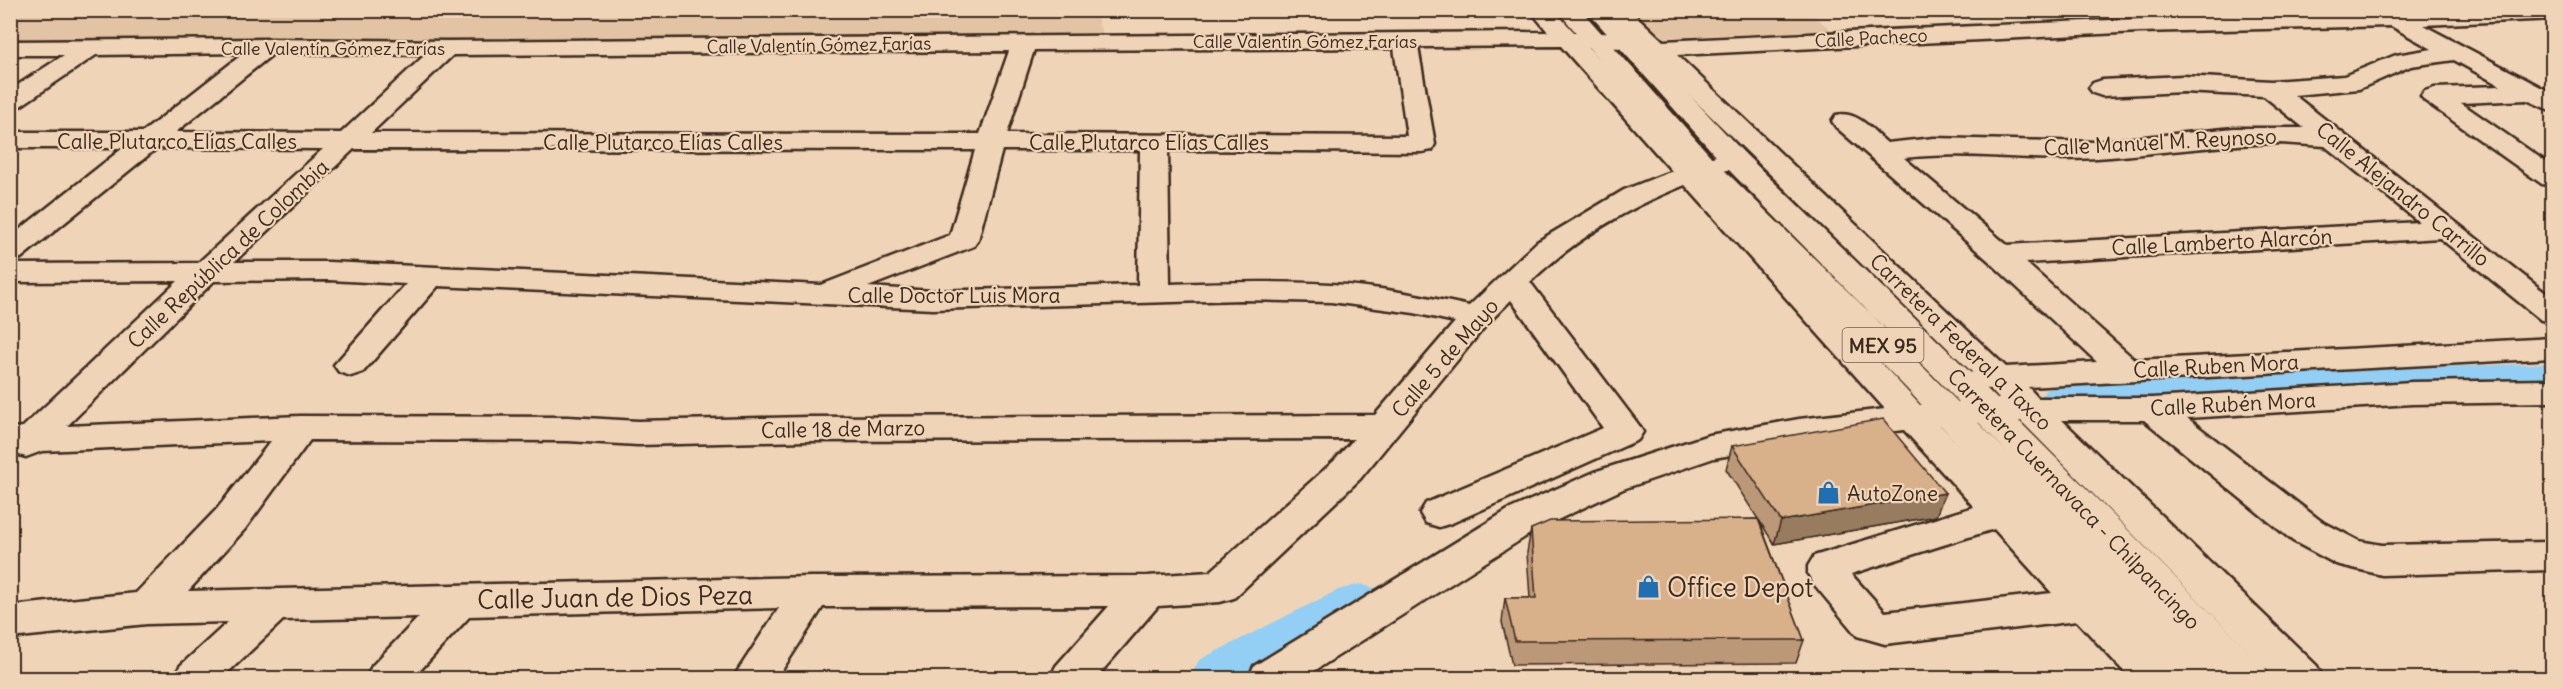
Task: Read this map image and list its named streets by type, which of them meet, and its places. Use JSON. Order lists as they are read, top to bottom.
{
  "streets": {
    "street": [
      "Calle Pacheco",
      "Calle Valentín Gómez Farías",
      "Calle Plutarco Elías Calles",
      "Calle Manuel M. Reynoso",
      "Calle Alejandro Carrillo",
      "Calle Lamberto Alarcón",
      "Calle República de Colombia",
      "Calle Doctor Luis Mora",
      "Carretera Federal a Taxco",
      "MEX 95",
      "Calle 5 de Mayo",
      "Calle Ruben Mora",
      "Calle Rubén Mora",
      "Calle 18 de Marzo",
      "Carretera Cuernavaca - Chilpancingo",
      "Calle Juan de Dios Peza"
    ]
  },
  "crossings": [
    ["Calle Pacheco", "Calle Valentín Gómez Farías"],
    ["Calle Pacheco", "Carretera Federal a Taxco"],
    ["Calle Pacheco", "Carretera Cuernavaca - Chilpancingo"],
    ["Calle Valentín Gómez Farías", "Calle Plutarco Elías Calles"],
    ["Calle Valentín Gómez Farías", "Calle República de Colombia"],
    ["Calle Valentín Gómez Farías", "Carretera Federal a Taxco"],
    ["Calle Valentín Gómez Farías", "Carretera Cuernavaca - Chilpancingo"],
    ["Calle Plutarco Elías Calles", "Calle República de Colombia"],
    ["Calle Manuel M. Reynoso", "Calle Alejandro Carrillo"],
    ["Calle Alejandro Carrillo", "Calle Lamberto Alarcón"],
    ["Calle República de Colombia", "Calle Doctor Luis Mora"],
    ["Calle República de Colombia", "Calle 18 de Marzo"],
    ["Calle Doctor Luis Mora", "Calle 5 de Mayo"],
    ["Carretera Federal a Taxco", "Calle 5 de Mayo"],
    ["Carretera Federal a Taxco", "Calle Ruben Mora"],
    ["Carretera Federal a Taxco", "Calle Rubén Mora"],
    ["Carretera Federal a Taxco", "Carretera Cuernavaca - Chilpancingo"],
    ["Calle 5 de Mayo", "Calle 18 de Marzo"],
    ["Calle 5 de Mayo", "Carretera Cuernavaca - Chilpancingo"],
    ["Calle 5 de Mayo", "Calle Juan de Dios Peza"],
    ["Calle Ruben Mora", "Carretera Cuernavaca - Chilpancingo"],
    ["Calle Rubén Mora", "Carretera Cuernavaca - Chilpancingo"]
  ],
  "places": {
    "shop": ["AutoZone", "Office Depot"]
  }
}
